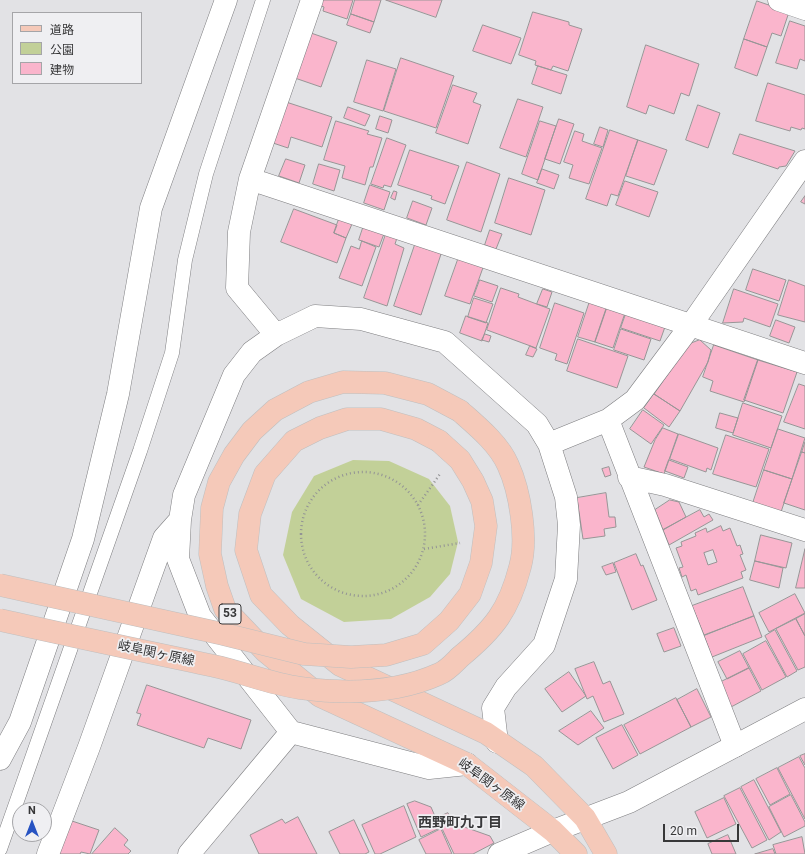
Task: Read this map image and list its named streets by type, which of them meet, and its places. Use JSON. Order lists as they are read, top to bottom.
{
  "streets": {
    "main road": ["53", "岐阜関ヶ原線"]
  },
  "districts": ["西野町九丁目"],
  "legend": ["道路", "公園", "建物"],
  "scale_bar": "20 m",
  "north": "top"
}
